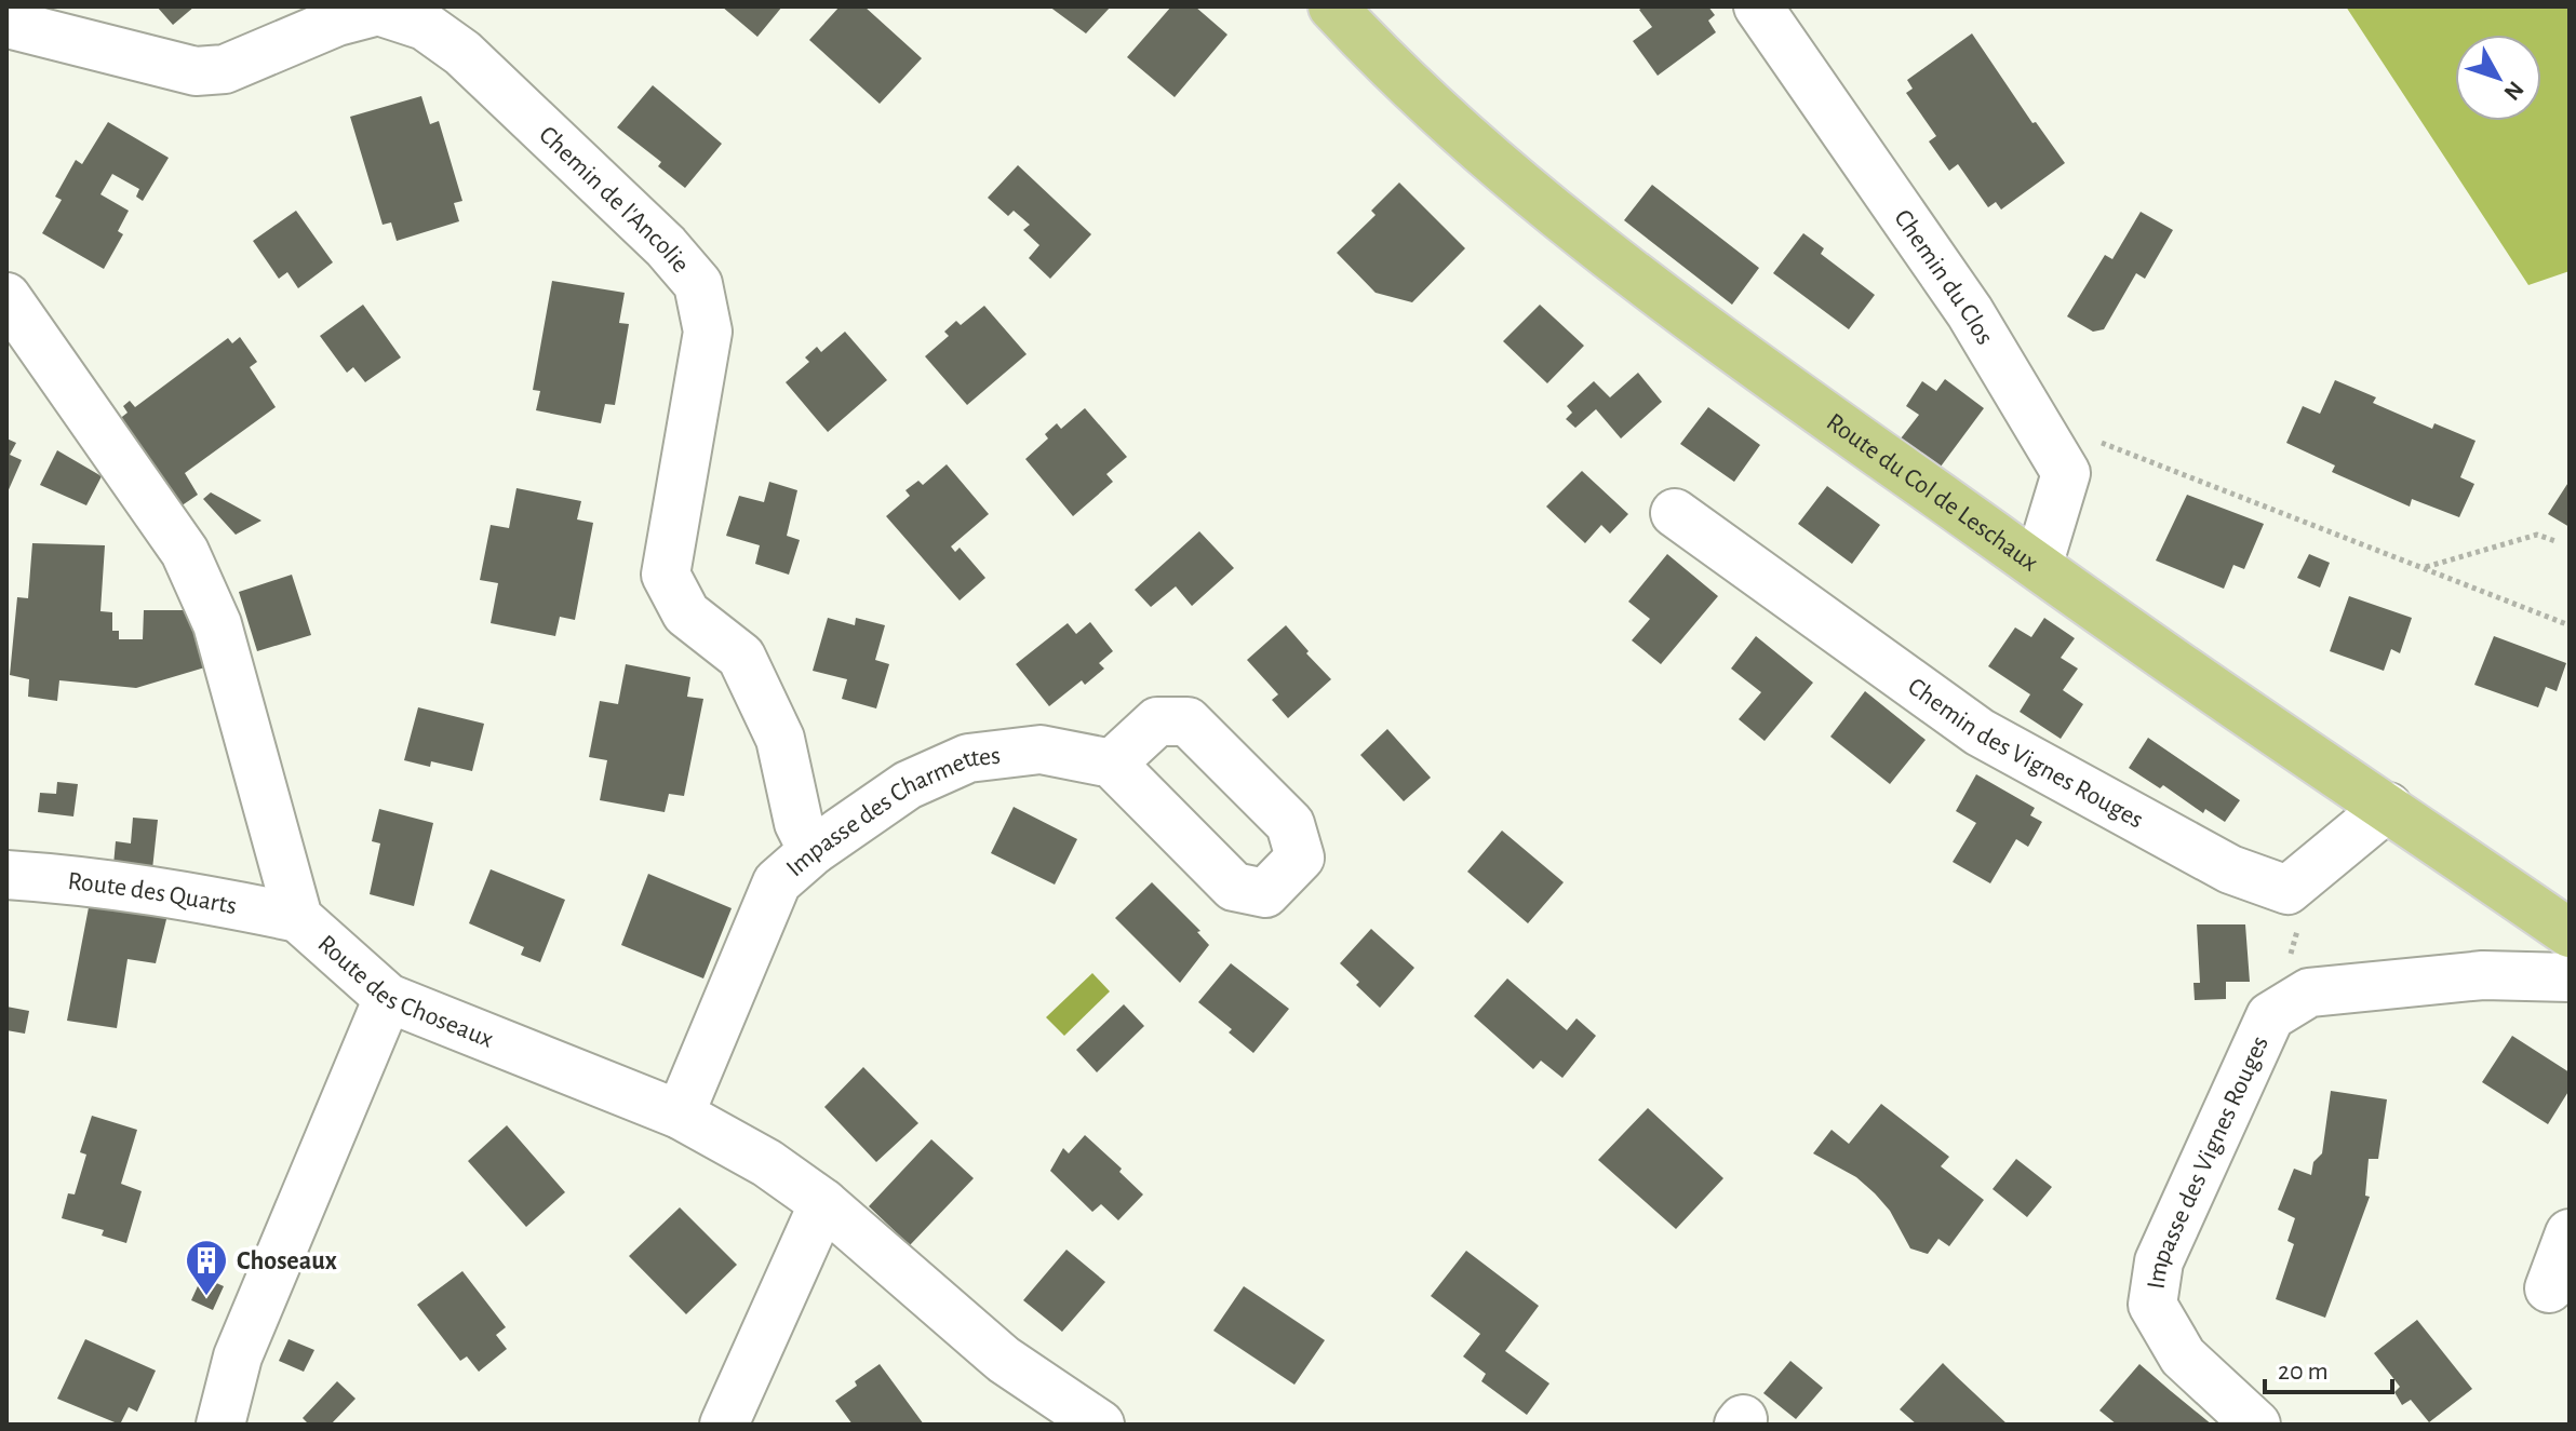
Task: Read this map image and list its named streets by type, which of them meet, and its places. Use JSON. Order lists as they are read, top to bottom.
{
  "streets": {
    "main road": ["Route du Col de Leschaux"],
    "street": [
      "Chemin de l'Ancolie",
      "Chemin du Clos",
      "Chemin des Vignes Rouges",
      "Impasse des Charmettes",
      "Route des Quarts",
      "Route des Choseaux",
      "Impasse des Vignes Rouges"
    ]
  },
  "crossings": [
    ["Chemin de l'Ancolie", "Impasse des Charmettes"],
    ["Chemin du Clos", "Route du Col de Leschaux"],
    ["Route du Col de Leschaux", "Chemin des Vignes Rouges"],
    ["Impasse des Charmettes", "Route des Choseaux"],
    ["Route des Quarts", "Route des Choseaux"]
  ],
  "places": {
    "building": ["Choseaux"]
  },
  "scale_bar": "20 m",
  "north": "bottom right"
}
